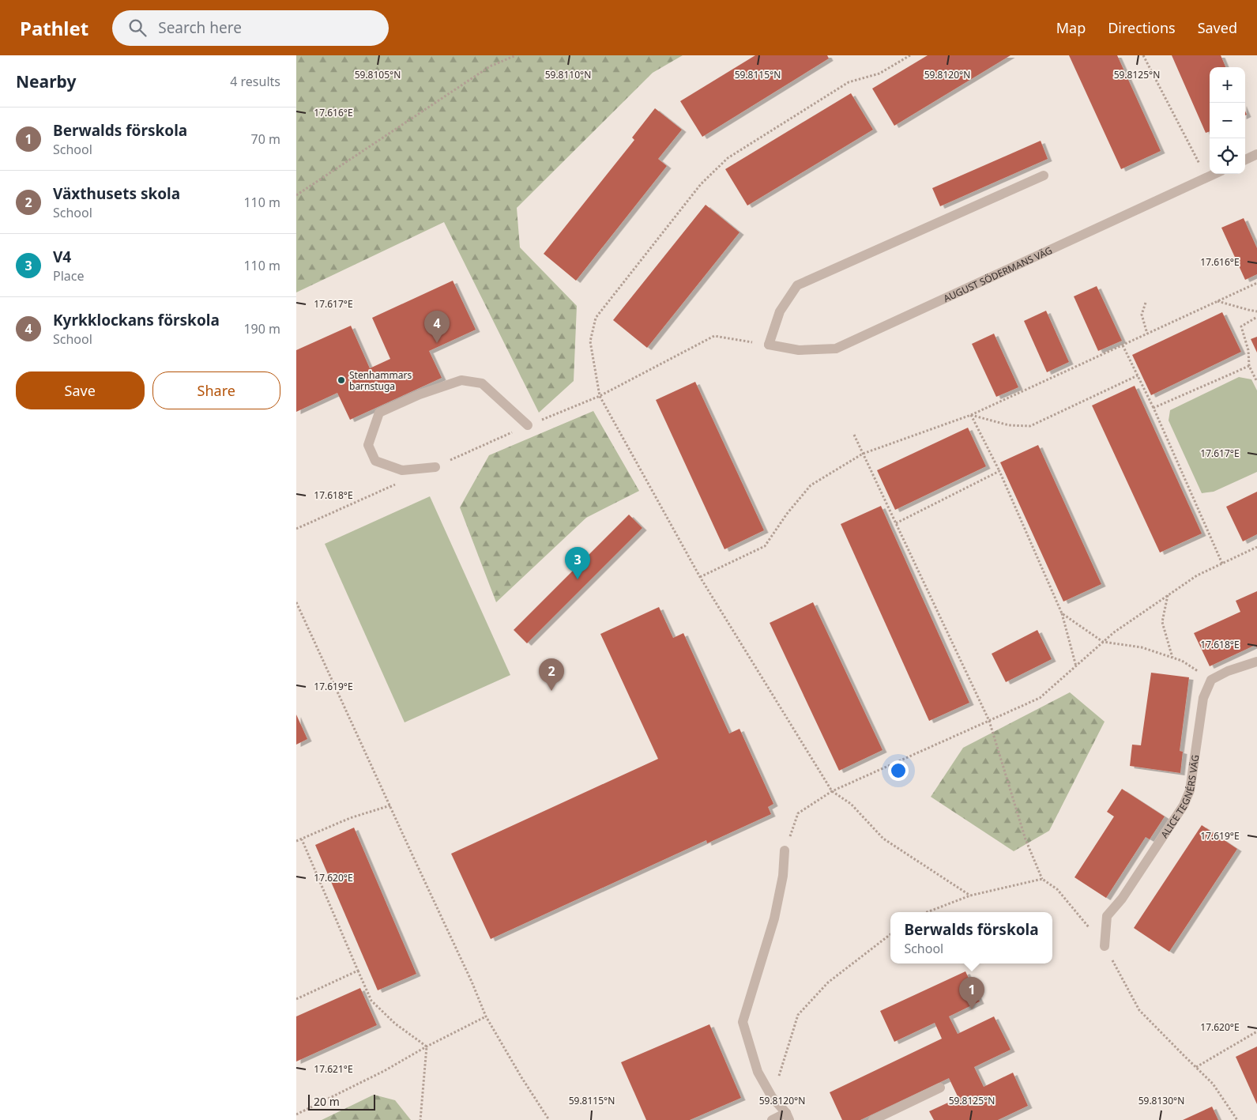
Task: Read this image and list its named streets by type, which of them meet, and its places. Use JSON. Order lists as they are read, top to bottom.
{
  "streets": {
    "street": ["AUGUST SÖDERMANS VÄG", "ALICE TEGNÉRS VÄG"]
  },
  "places": ["Stenhammars barnstuga"],
  "scale_bar": "20 m",
  "page": {
    "header": "Pathlet",
    "search": "Search here",
    "nav": ["Map", "Directions", "Saved"],
    "heading": ["Nearby", "4 results"],
    "map_buttons": ["+", "−"],
    "list": [
      {
        "mark": "1",
        "name": "Berwalds förskola",
        "note": "School",
        "value": "70 m"
      },
      {
        "mark": "2",
        "name": "Växthusets skola",
        "note": "School",
        "value": "110 m"
      },
      {
        "mark": "3",
        "name": "V4",
        "note": "Place",
        "value": "110 m"
      },
      {
        "mark": "4",
        "name": "Kyrkklockans förskola",
        "note": "School",
        "value": "190 m"
      }
    ],
    "pins": [
      "4",
      "3",
      "2",
      "1"
    ],
    "buttons": ["Save", "Share"],
    "popup": ["Berwalds förskola", "School"],
    "scale": "20 m"
  },
  "coordinates": [
    "59.8110°N",
    "59.8115°N",
    "59.8120°N",
    "59.8125°N",
    "59.8105°N",
    "17.616°E",
    "17.617°E",
    "17.618°E",
    "17.619°E",
    "17.620°E",
    "17.621°E",
    "59.8130°N"
  ]
}
